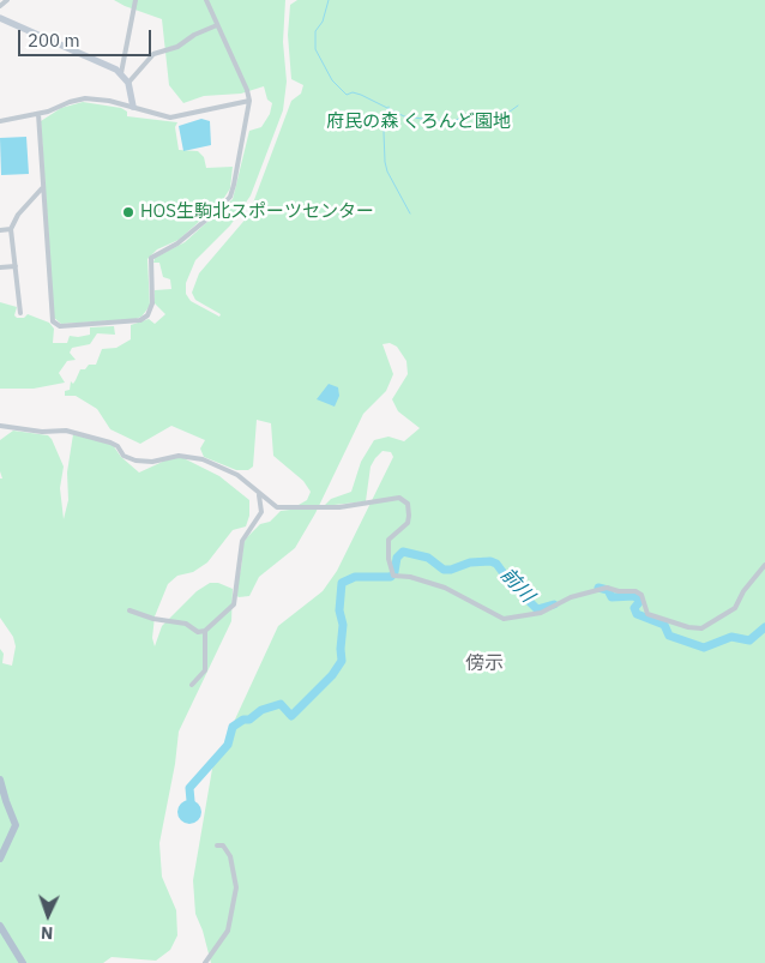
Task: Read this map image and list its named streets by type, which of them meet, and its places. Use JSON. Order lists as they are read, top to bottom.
{
  "districts": ["傍示"],
  "water": ["前川"],
  "parks": ["府民の森 くろんど園地"],
  "places": ["HOS生駒北スポーツセンター"],
  "scale_bar": "200 m",
  "north": "bottom"
}
